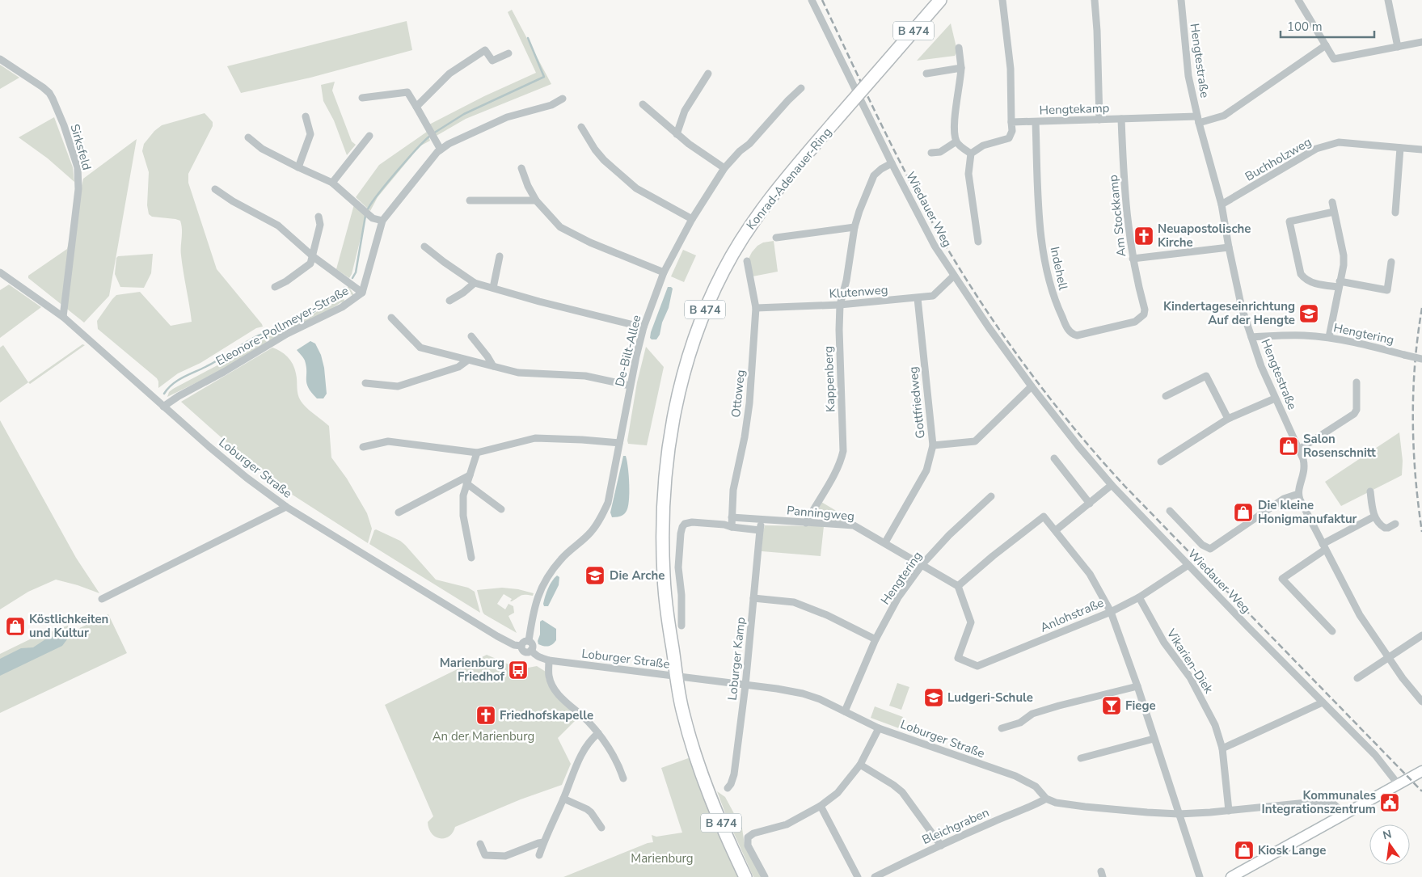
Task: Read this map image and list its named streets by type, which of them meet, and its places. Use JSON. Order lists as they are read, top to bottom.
{
  "streets": {
    "main road": ["B 474", "Konrad-Adenauer-Ring"],
    "street": [
      "Hengtestraße",
      "Hengtekamp",
      "Sirksfeld",
      "Buchholzweg",
      "Wiedauer Weg",
      "Am Stockkamp",
      "Indehell",
      "Klutenweg",
      "Eleonore-Pollmeyer-Straße",
      "Hengtering",
      "De-Bilt-Allee",
      "Kappenberg",
      "Ottoweg",
      "Gottfriedweg",
      "Loburger Straße",
      "Panningweg",
      "Anlohstraße",
      "Loburger Kamp",
      "Vikarien-Diek",
      "Bleichgraben"
    ]
  },
  "crossings": [
    ["Hengtestraße", "Hengtekamp"],
    ["Hengtestraße", "Buchholzweg"],
    ["Hengtestraße", "Hengtering"],
    ["Hengtekamp", "Am Stockkamp"],
    ["Hengtekamp", "Indehell"],
    ["Sirksfeld", "Loburger Straße"],
    ["Konrad-Adenauer-Ring", "Loburger Straße"],
    ["Wiedauer Weg", "Klutenweg"],
    ["Wiedauer Weg", "Kappenberg"],
    ["Wiedauer Weg", "Anlohstraße"],
    ["Am Stockkamp", "Indehell"],
    ["Klutenweg", "Kappenberg"],
    ["Klutenweg", "Ottoweg"],
    ["Klutenweg", "Gottfriedweg"],
    ["Eleonore-Pollmeyer-Straße", "Loburger Straße"],
    ["Hengtering", "Loburger Straße"],
    ["Hengtering", "Panningweg"],
    ["De-Bilt-Allee", "Loburger Straße"],
    ["Kappenberg", "Panningweg"],
    ["Ottoweg", "Panningweg"],
    ["Gottfriedweg", "Panningweg"],
    ["Loburger Straße", "Loburger Kamp"],
    ["Loburger Straße", "Vikarien-Diek"],
    ["Loburger Straße", "Bleichgraben"],
    ["Panningweg", "Anlohstraße"],
    ["Anlohstraße", "Vikarien-Diek"]
  ],
  "parks": ["An der Marienburg", "Marienburg"],
  "places": {
    "church": ["Neuapostolische Kirche", "Friedhofskapelle"],
    "school or university": ["Kindertageseinrichtung Auf der Hengte", "Die Arche", "Ludgeri-Schule"],
    "shop": [
      "Salon Rosenschnitt",
      "Die kleine Honigmanufaktur",
      "Köstlichkeiten und Kultur",
      "Kiosk Lange"
    ],
    "bus stop": ["Marienburg Friedhof"],
    "bar": ["Fiege"],
    "public building": ["Kommunales Integrationszentrum"]
  },
  "scale_bar": "100 m",
  "north": "top"
}
